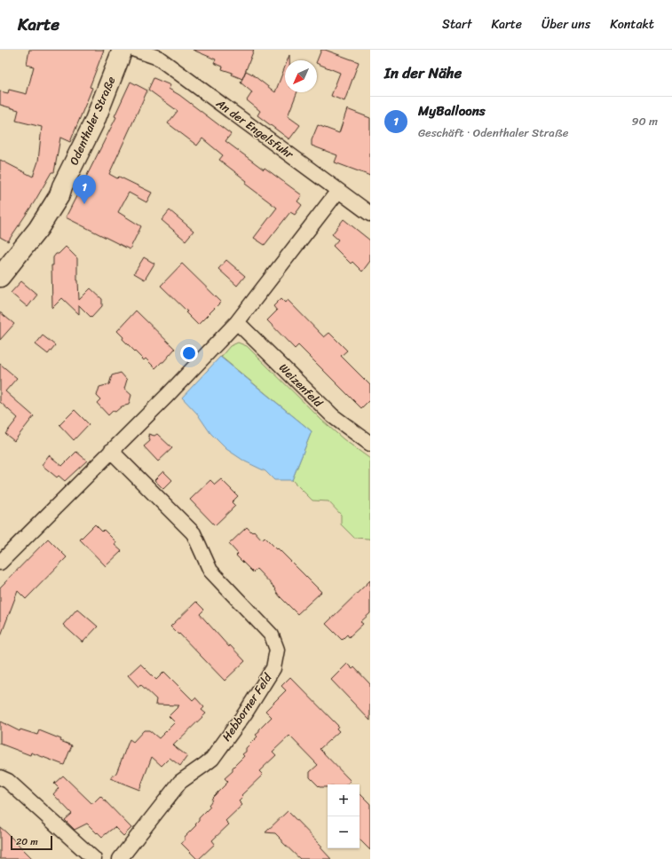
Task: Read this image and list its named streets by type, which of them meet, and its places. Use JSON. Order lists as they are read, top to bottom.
{
  "streets": {
    "main road": ["Odenthaler Straße"],
    "street": ["An der Engelsfuhr", "Weizenfeld", "Hebborner Feld"]
  },
  "scale_bar": "20 m",
  "north": "bottom left",
  "page": {
    "header": "Karte",
    "nav": [
      "Start",
      "Karte",
      "Über uns",
      "Kontakt"
    ],
    "heading": "In der Nähe",
    "list": [
      {
        "mark": "1",
        "name": "MyBalloons",
        "note": "Geschäft · Odenthaler Straße",
        "value": "90 m"
      }
    ],
    "pins": "1",
    "map_buttons": ["+", "−"],
    "scale": "20 m"
  }
}
